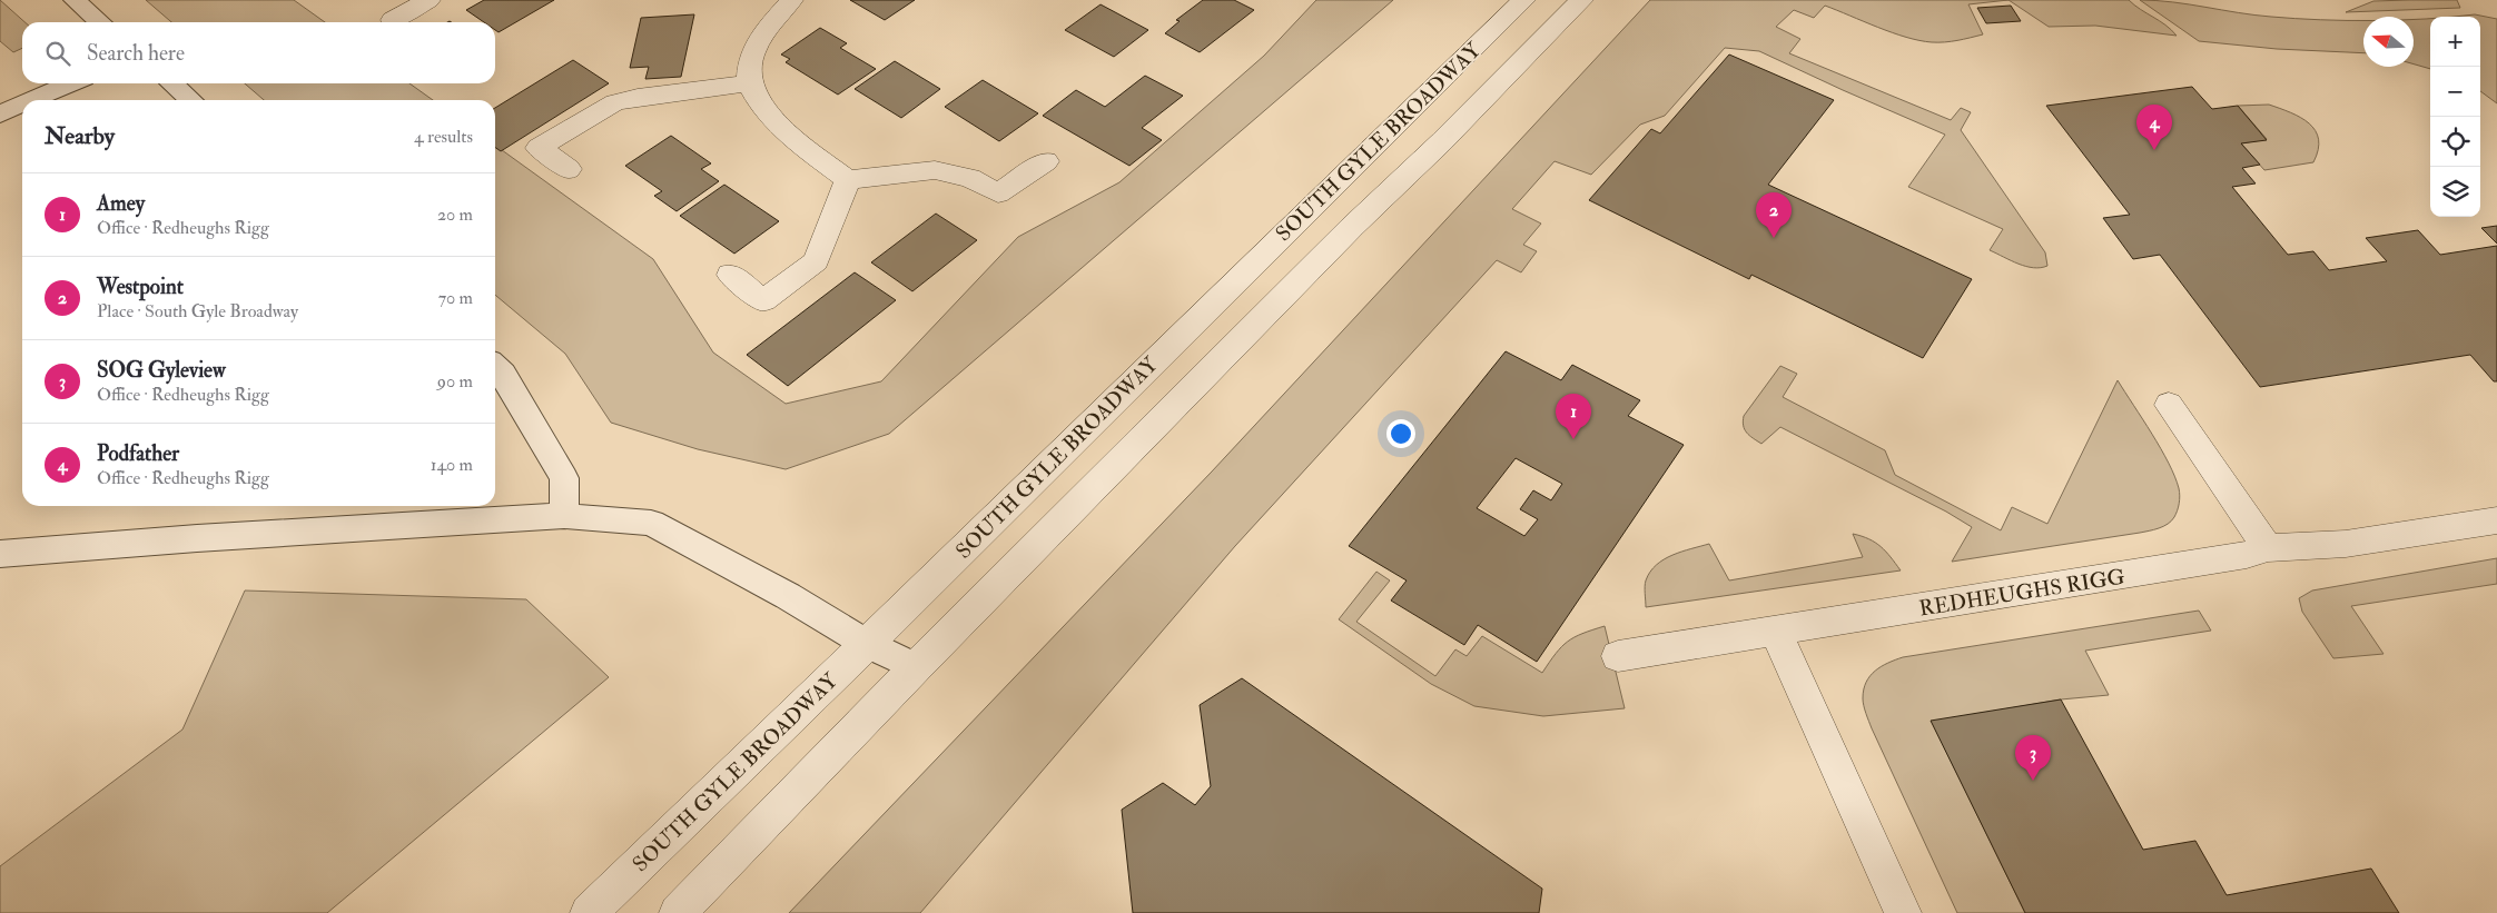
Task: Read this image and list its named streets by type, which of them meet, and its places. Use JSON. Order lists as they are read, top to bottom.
{
  "streets": {
    "street": ["SOUTH GYLE BROADWAY", "REDHEUGHS RIGG"]
  },
  "north": "left",
  "page": {
    "map_buttons": ["+", "−"],
    "search": "Search here",
    "heading": ["Nearby", "4 results"],
    "pins": [
      "4",
      "2",
      "1",
      "3"
    ],
    "list": [
      {
        "mark": "1",
        "name": "Amey",
        "note": "Office · Redheughs Rigg",
        "value": "20 m"
      },
      {
        "mark": "2",
        "name": "Westpoint",
        "note": "Place · South Gyle Broadway",
        "value": "70 m"
      },
      {
        "mark": "3",
        "name": "SOG Gyleview",
        "note": "Office · Redheughs Rigg",
        "value": "90 m"
      },
      {
        "mark": "4",
        "name": "Podfather",
        "note": "Office · Redheughs Rigg",
        "value": "140 m"
      }
    ]
  }
}
